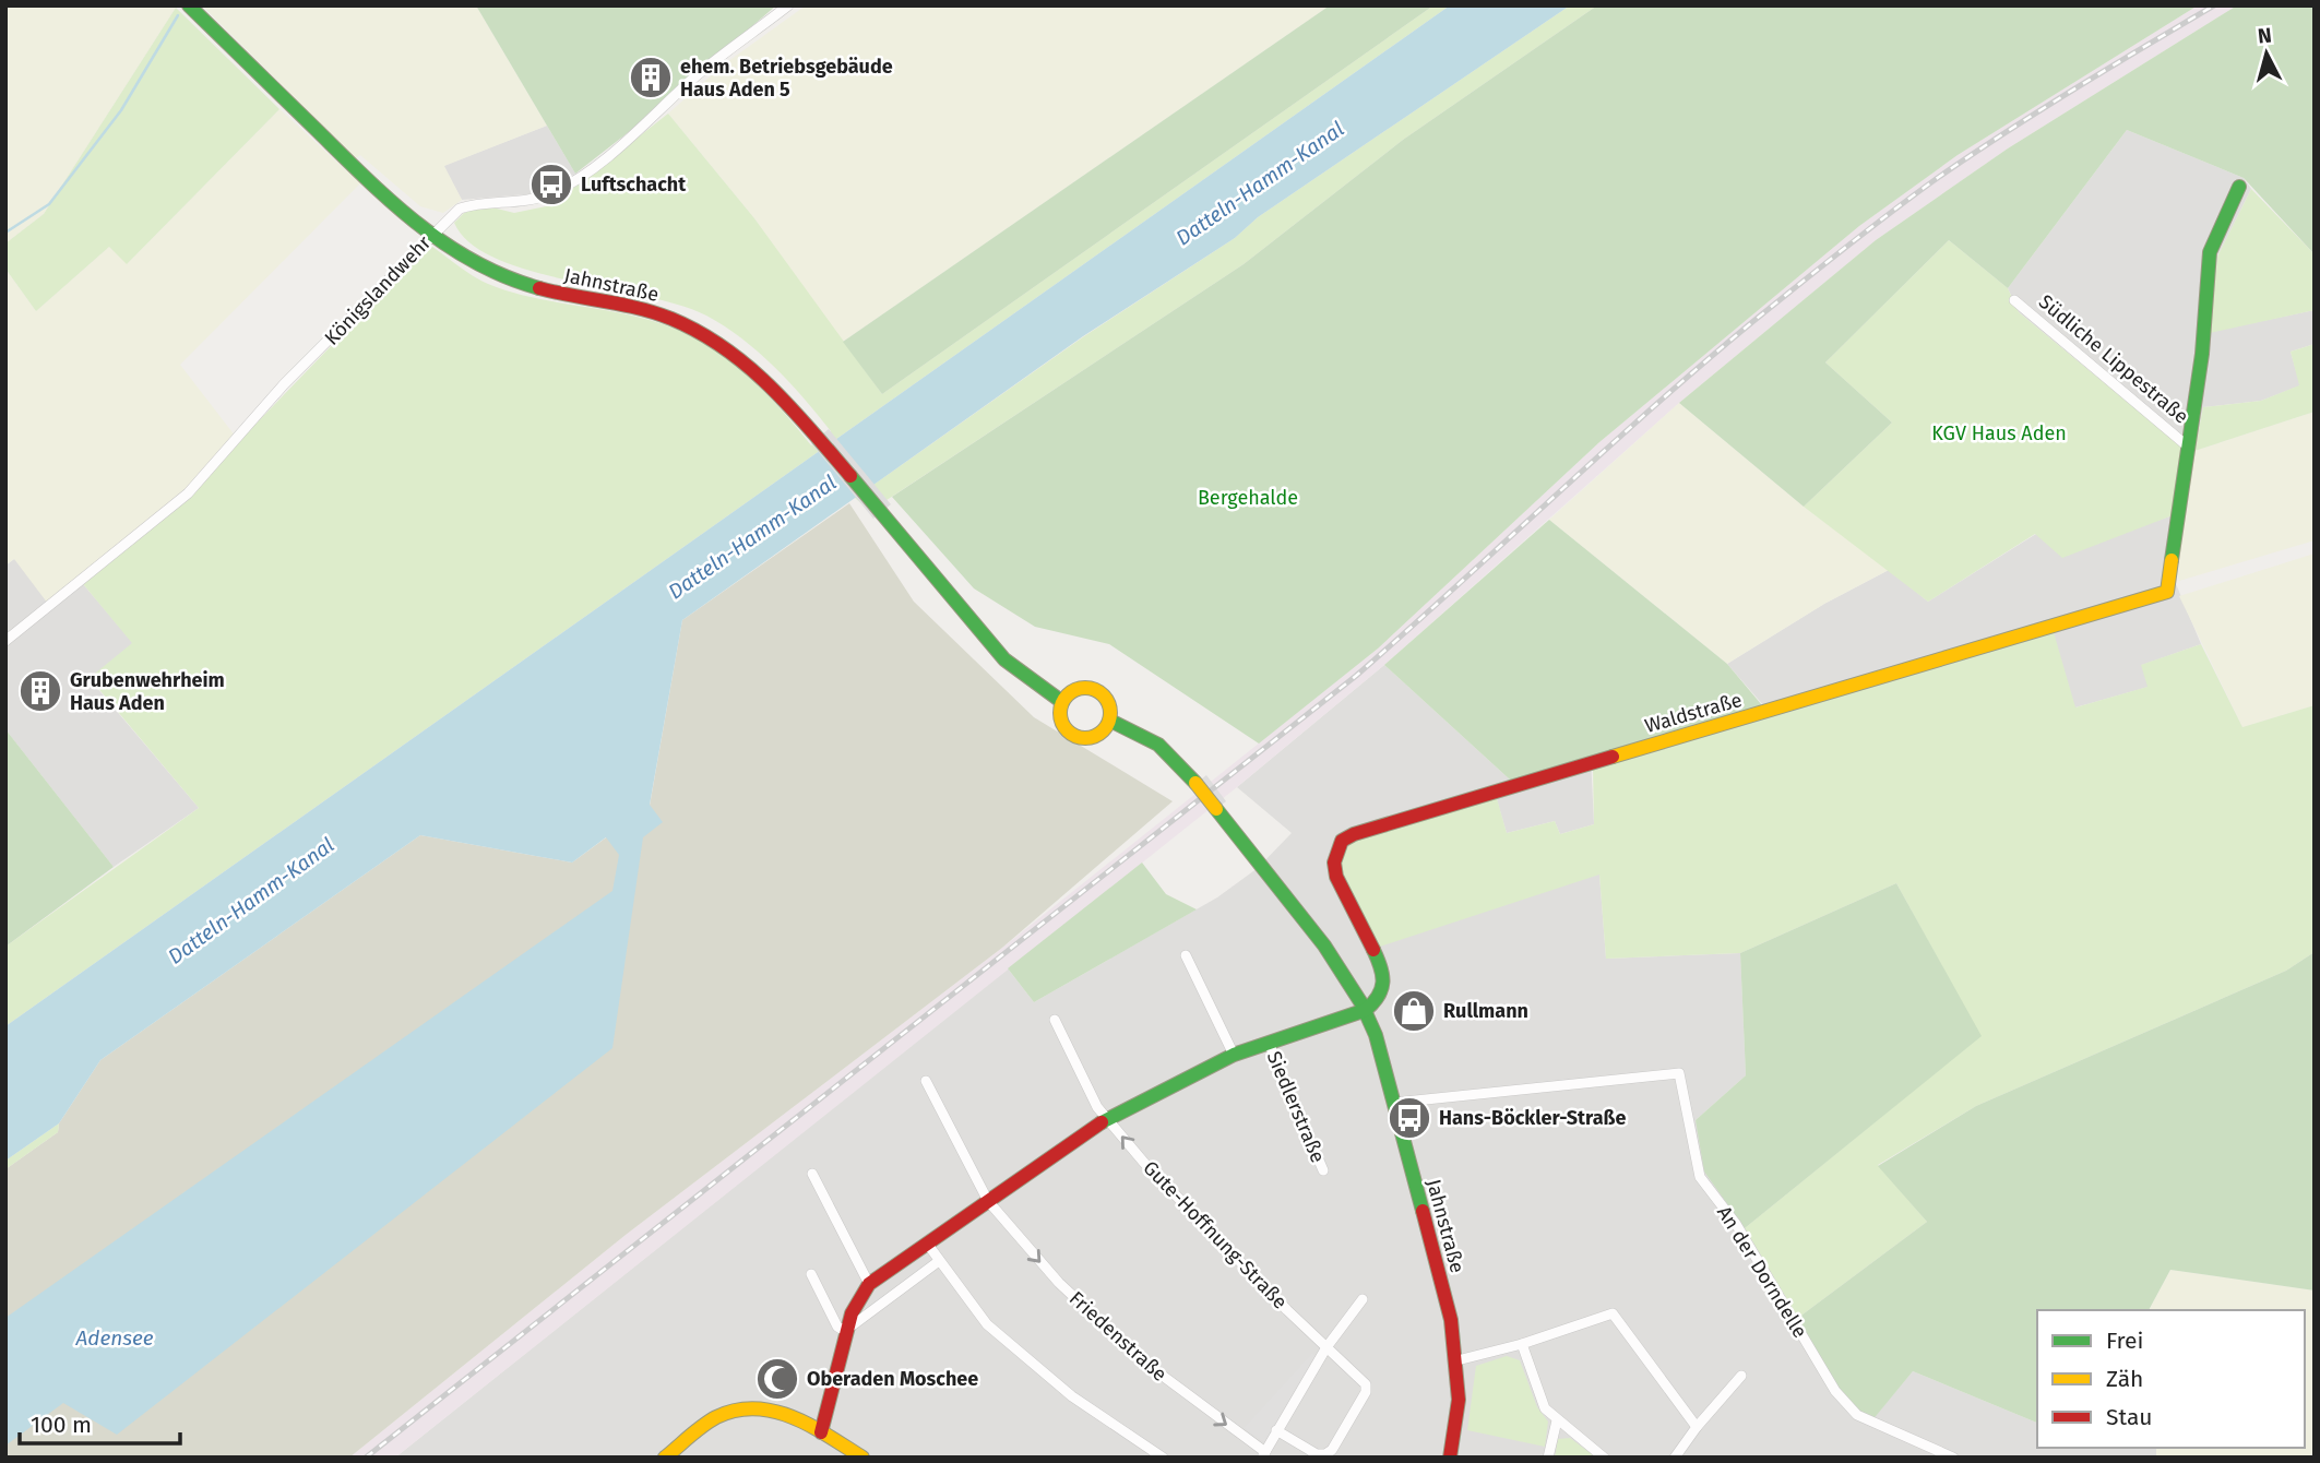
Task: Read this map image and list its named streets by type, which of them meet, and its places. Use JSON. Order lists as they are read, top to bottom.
{
  "streets": {
    "street": [
      "Jahnstraße",
      "Königslandwehr",
      "Südliche Lippestraße",
      "Waldstraße",
      "Siedlerstraße",
      "Gute-Hoffnung-Straße",
      "An der Dorndelle",
      "Friedenstraße"
    ]
  },
  "crossings": [
    ["Jahnstraße", "Königslandwehr"],
    ["Jahnstraße", "Waldstraße"],
    ["Jahnstraße", "An der Dorndelle"],
    ["Südliche Lippestraße", "Waldstraße"]
  ],
  "one_way": ["Gute-Hoffnung-Straße"],
  "water": ["Datteln-Hamm-Kanal", "Adensee"],
  "parks": ["KGV Haus Aden", "Bergehalde"],
  "places": {
    "building": ["ehem. Betriebsgebäude Haus Aden 5", "Grubenwehrheim Haus Aden"],
    "bus stop": ["Luftschacht", "Hans-Böckler-Straße"],
    "shop": ["Rullmann"],
    "mosque": ["Oberaden Moschee"]
  },
  "legend": ["Frei", "Zäh", "Stau"],
  "scale_bar": "100 m",
  "north": "top"
}
